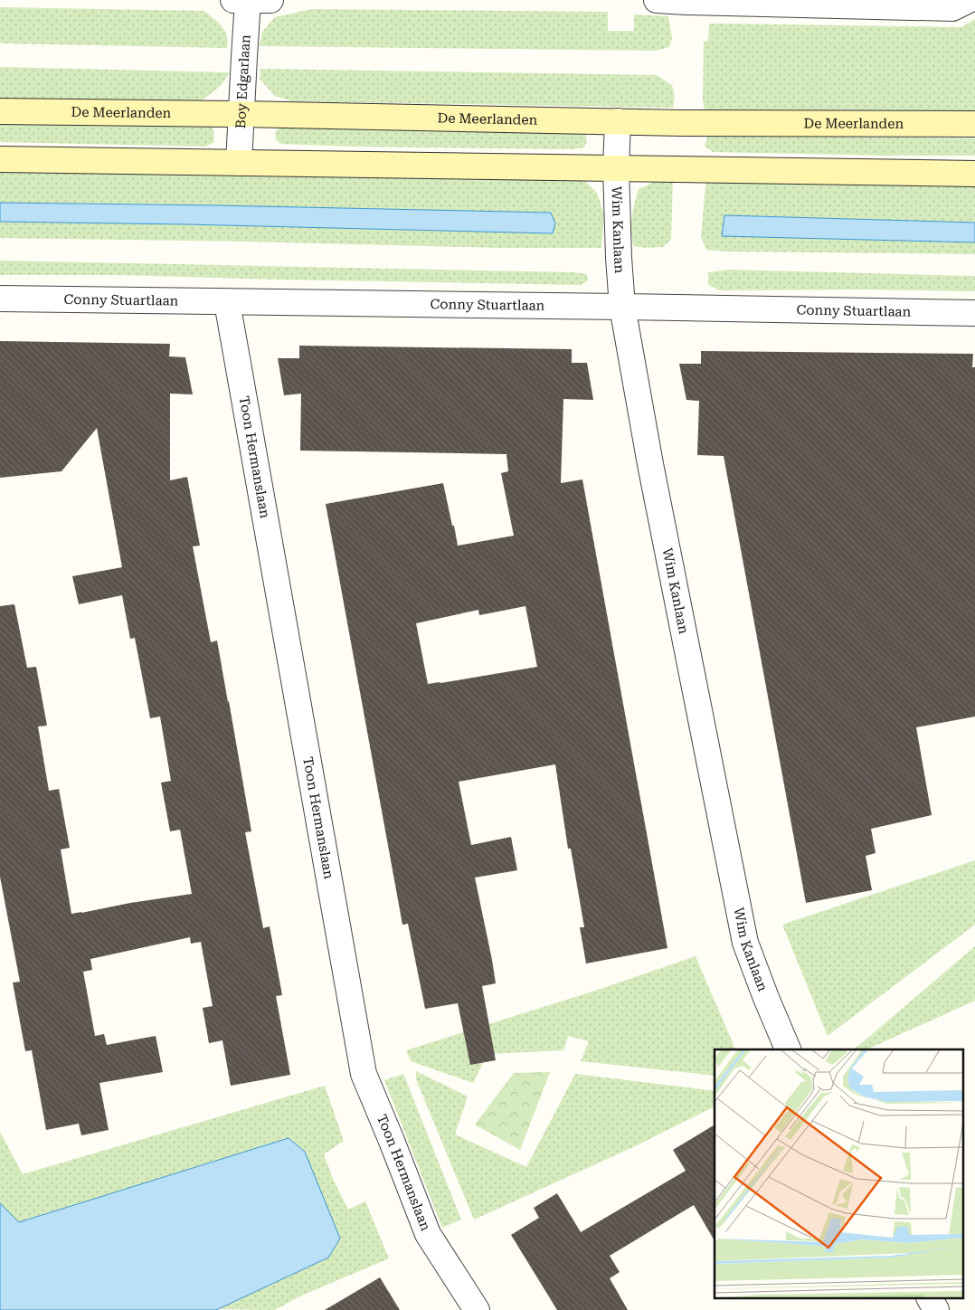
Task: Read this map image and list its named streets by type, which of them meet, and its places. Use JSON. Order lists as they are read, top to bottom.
{
  "streets": {
    "main road": ["De Meerlanden"],
    "street": [
      "Boy Edgarlaan",
      "Wim Kanlaan",
      "Conny Stuartlaan",
      "Toon Hermanslaan"
    ]
  },
  "crossings": [
    ["Boy Edgarlaan", "De Meerlanden"],
    ["De Meerlanden", "Wim Kanlaan"],
    ["Wim Kanlaan", "Conny Stuartlaan"],
    ["Conny Stuartlaan", "Toon Hermanslaan"]
  ]
}
